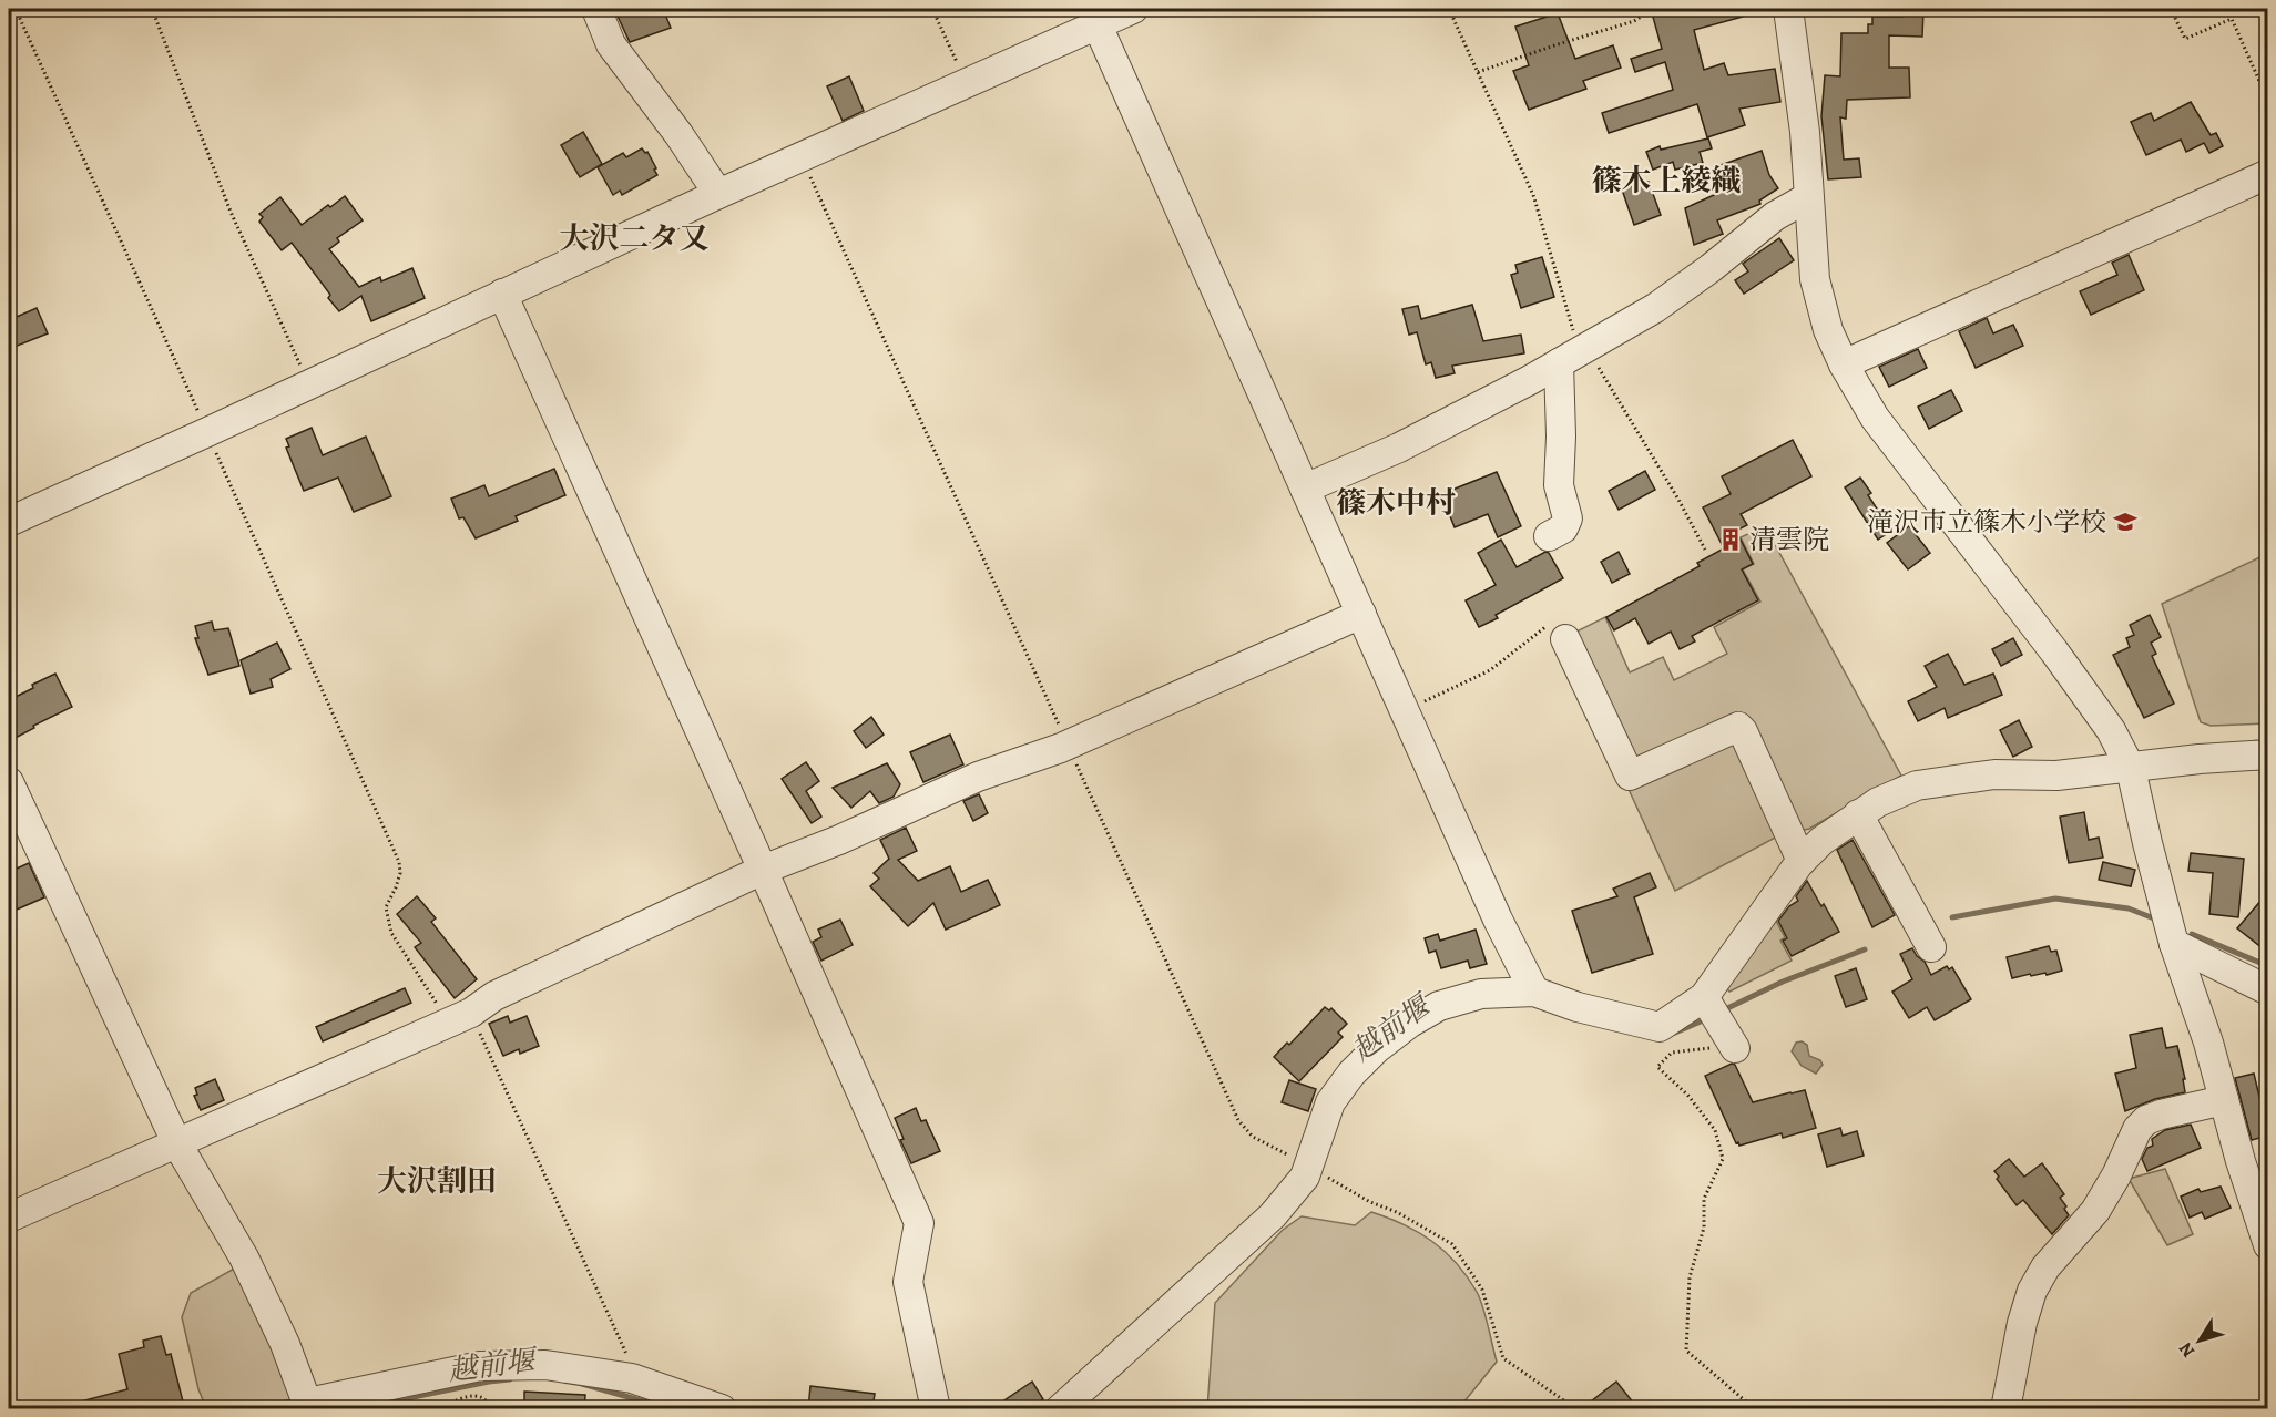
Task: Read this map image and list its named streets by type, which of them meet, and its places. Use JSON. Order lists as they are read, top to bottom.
{
  "districts": [
    "篠木上綾織",
    "大沢二タ又",
    "篠木中村",
    "大沢割田"
  ],
  "water": ["越前堰"],
  "places": {
    "school or university": ["滝沢市立篠木小学校"],
    "building": ["清雲院"]
  },
  "north": "bottom left"
}
